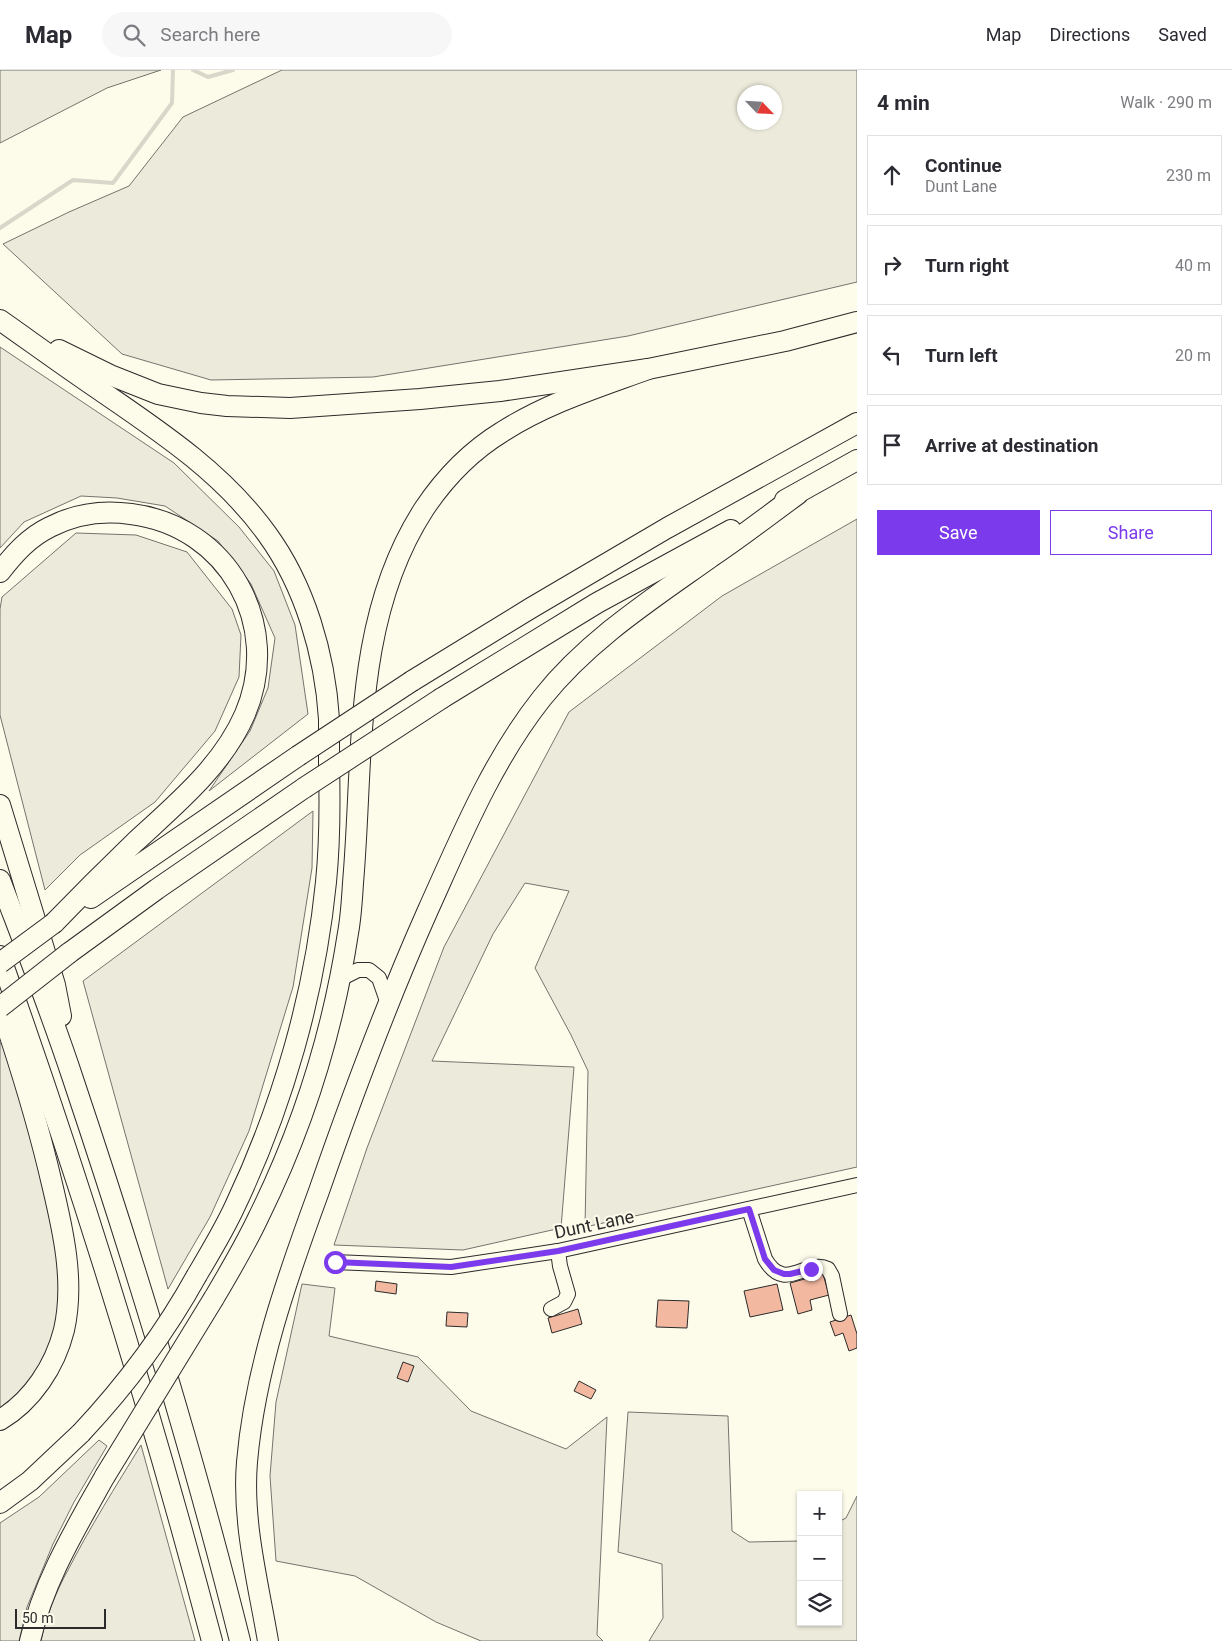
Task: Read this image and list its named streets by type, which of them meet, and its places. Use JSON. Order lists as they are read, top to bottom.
{
  "streets": {
    "street": ["Dunt Lane"]
  },
  "scale_bar": "50 m",
  "north": "bottom right",
  "page": {
    "header": "Map",
    "search": "Search here",
    "nav": ["Map", "Directions", "Saved"],
    "heading": ["4 min", "Walk · 290 m"],
    "list": [
      ["Continue", "Dunt Lane", "230 m"],
      ["Turn right", "40 m"],
      ["Turn left", "20 m"],
      "Arrive at destination"
    ],
    "buttons": ["Save", "Share"],
    "map_buttons": ["+", "−"],
    "scale": "50 m"
  }
}
